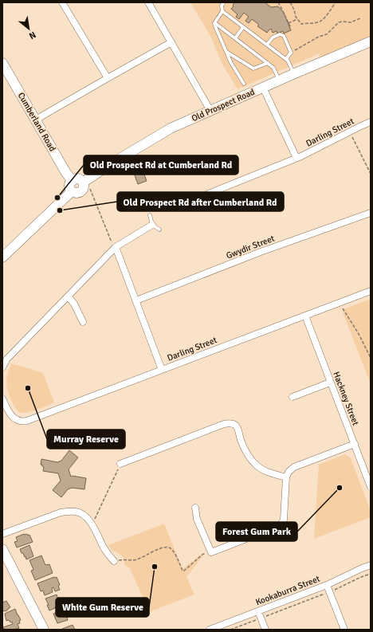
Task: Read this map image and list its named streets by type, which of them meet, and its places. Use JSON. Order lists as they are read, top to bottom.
{
  "streets": {
    "main road": ["Old Prospect Road", "Cumberland Road"],
    "street": [
      "Darling Street",
      "Gwydir Street",
      "Hackney Street",
      "Kookaburra Street"
    ]
  },
  "crossings": [
    ["Old Prospect Road", "Cumberland Road"],
    ["Darling Street", "Hackney Street"]
  ],
  "places": [
    "Old Prospect Rd at Cumberland Rd",
    "Old Prospect Rd after Cumberland Rd",
    "Murray Reserve",
    "Forest Gum Park",
    "White Gum Reserve"
  ],
  "north": "bottom right"
}
